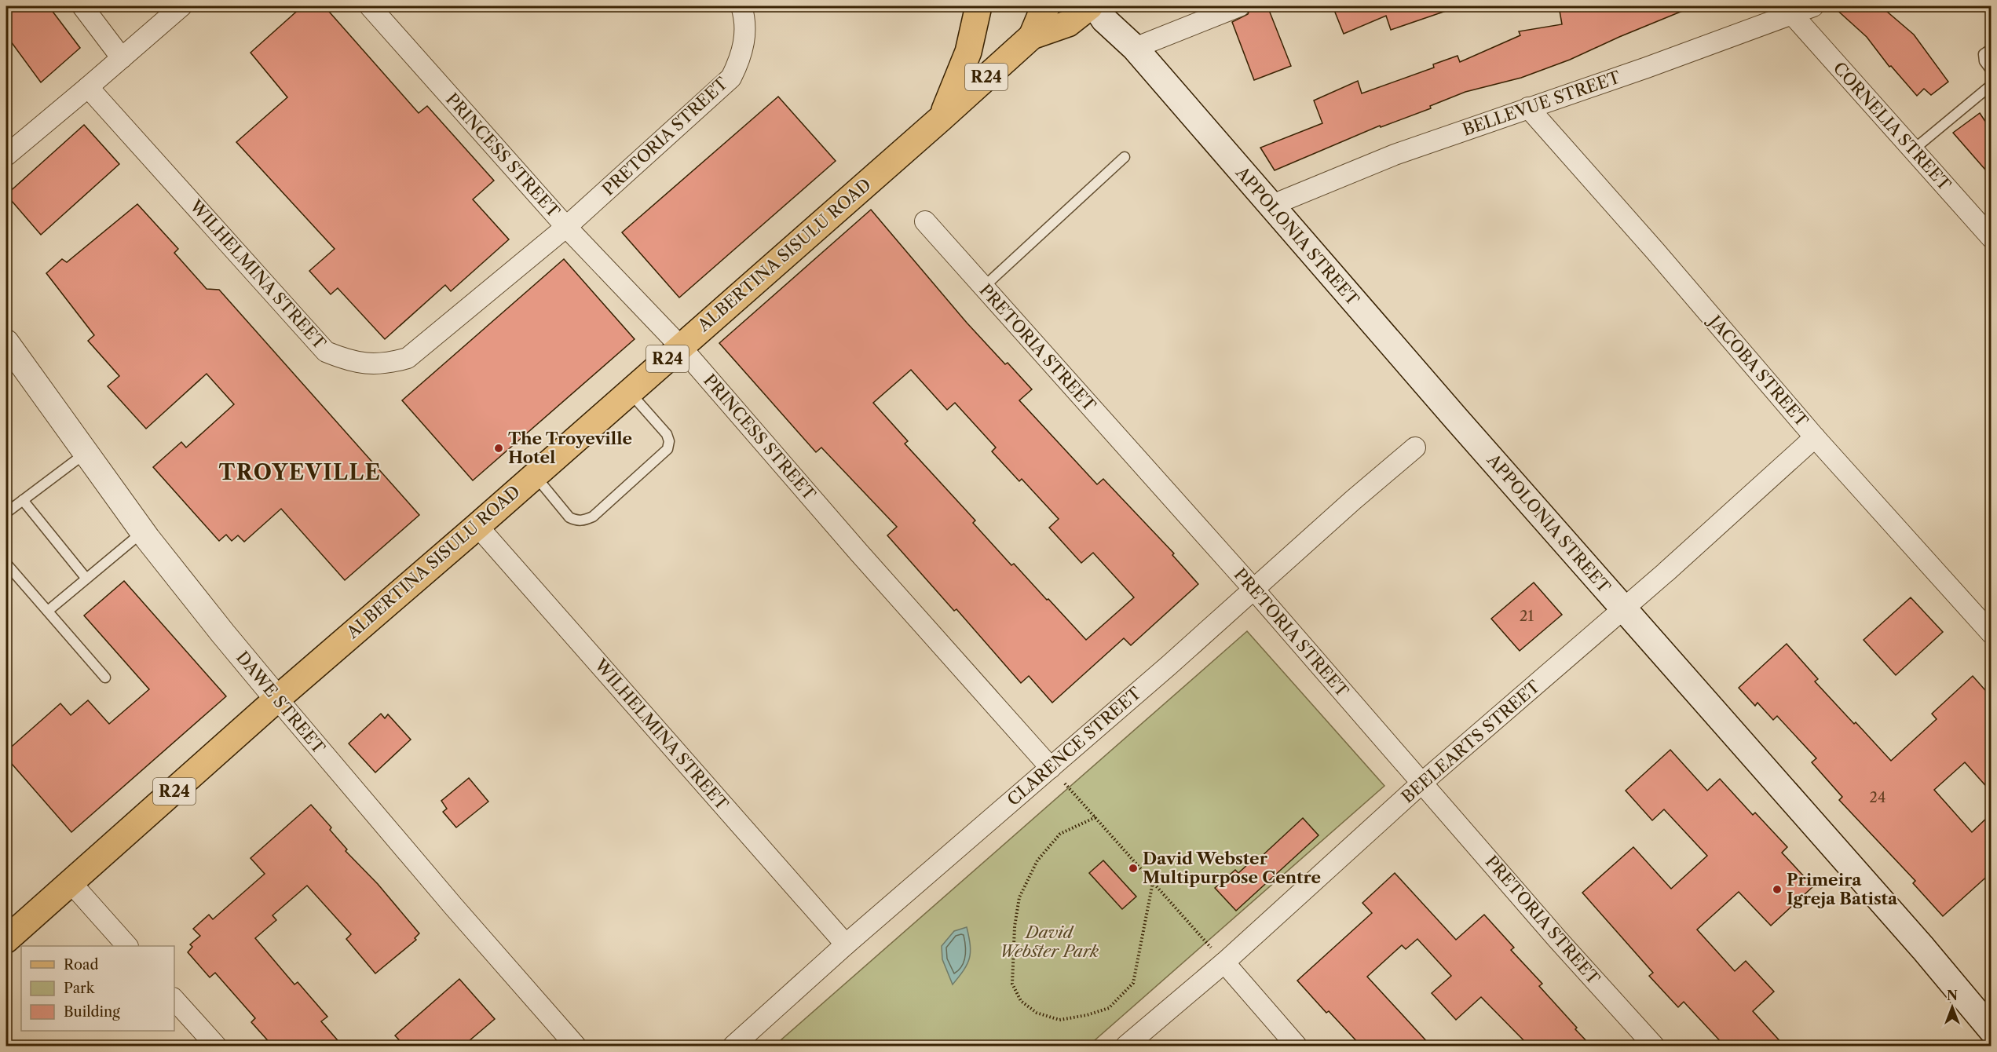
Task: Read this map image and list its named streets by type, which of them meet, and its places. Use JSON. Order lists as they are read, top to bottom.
{
  "streets": {
    "main road": ["R24", "APPOLONIA STREET", "ALBERTINA SISULU ROAD"],
    "street": [
      "BELLEVUE STREET",
      "CORNELIA STREET",
      "PRETORIA STREET",
      "PRINCESS STREET",
      "WILHELMINA STREET",
      "JACOBA STREET",
      "DAWE STREET",
      "BEELEARTS STREET",
      "CLARENCE STREET"
    ]
  },
  "crossings": [
    ["BELLEVUE STREET", "CORNELIA STREET"],
    ["BELLEVUE STREET", "APPOLONIA STREET"],
    ["BELLEVUE STREET", "JACOBA STREET"],
    ["PRETORIA STREET", "PRINCESS STREET"],
    ["PRETORIA STREET", "WILHELMINA STREET"],
    ["PRETORIA STREET", "BEELEARTS STREET"],
    ["PRETORIA STREET", "CLARENCE STREET"],
    ["PRINCESS STREET", "ALBERTINA SISULU ROAD"],
    ["PRINCESS STREET", "WILHELMINA STREET"],
    ["PRINCESS STREET", "CLARENCE STREET"],
    ["APPOLONIA STREET", "ALBERTINA SISULU ROAD"],
    ["APPOLONIA STREET", "BEELEARTS STREET"],
    ["ALBERTINA SISULU ROAD", "WILHELMINA STREET"],
    ["ALBERTINA SISULU ROAD", "DAWE STREET"],
    ["WILHELMINA STREET", "CLARENCE STREET"],
    ["JACOBA STREET", "BEELEARTS STREET"]
  ],
  "districts": ["TROYEVILLE"],
  "parks": ["David Webster Park"],
  "places": ["The Troyeville Hotel", "David Webster Multipurpose Centre", "Primeira Igreja Batista"],
  "house_numbers": ["21", "24"],
  "legend": ["Road", "Park", "Building"],
  "north": "top"
}
